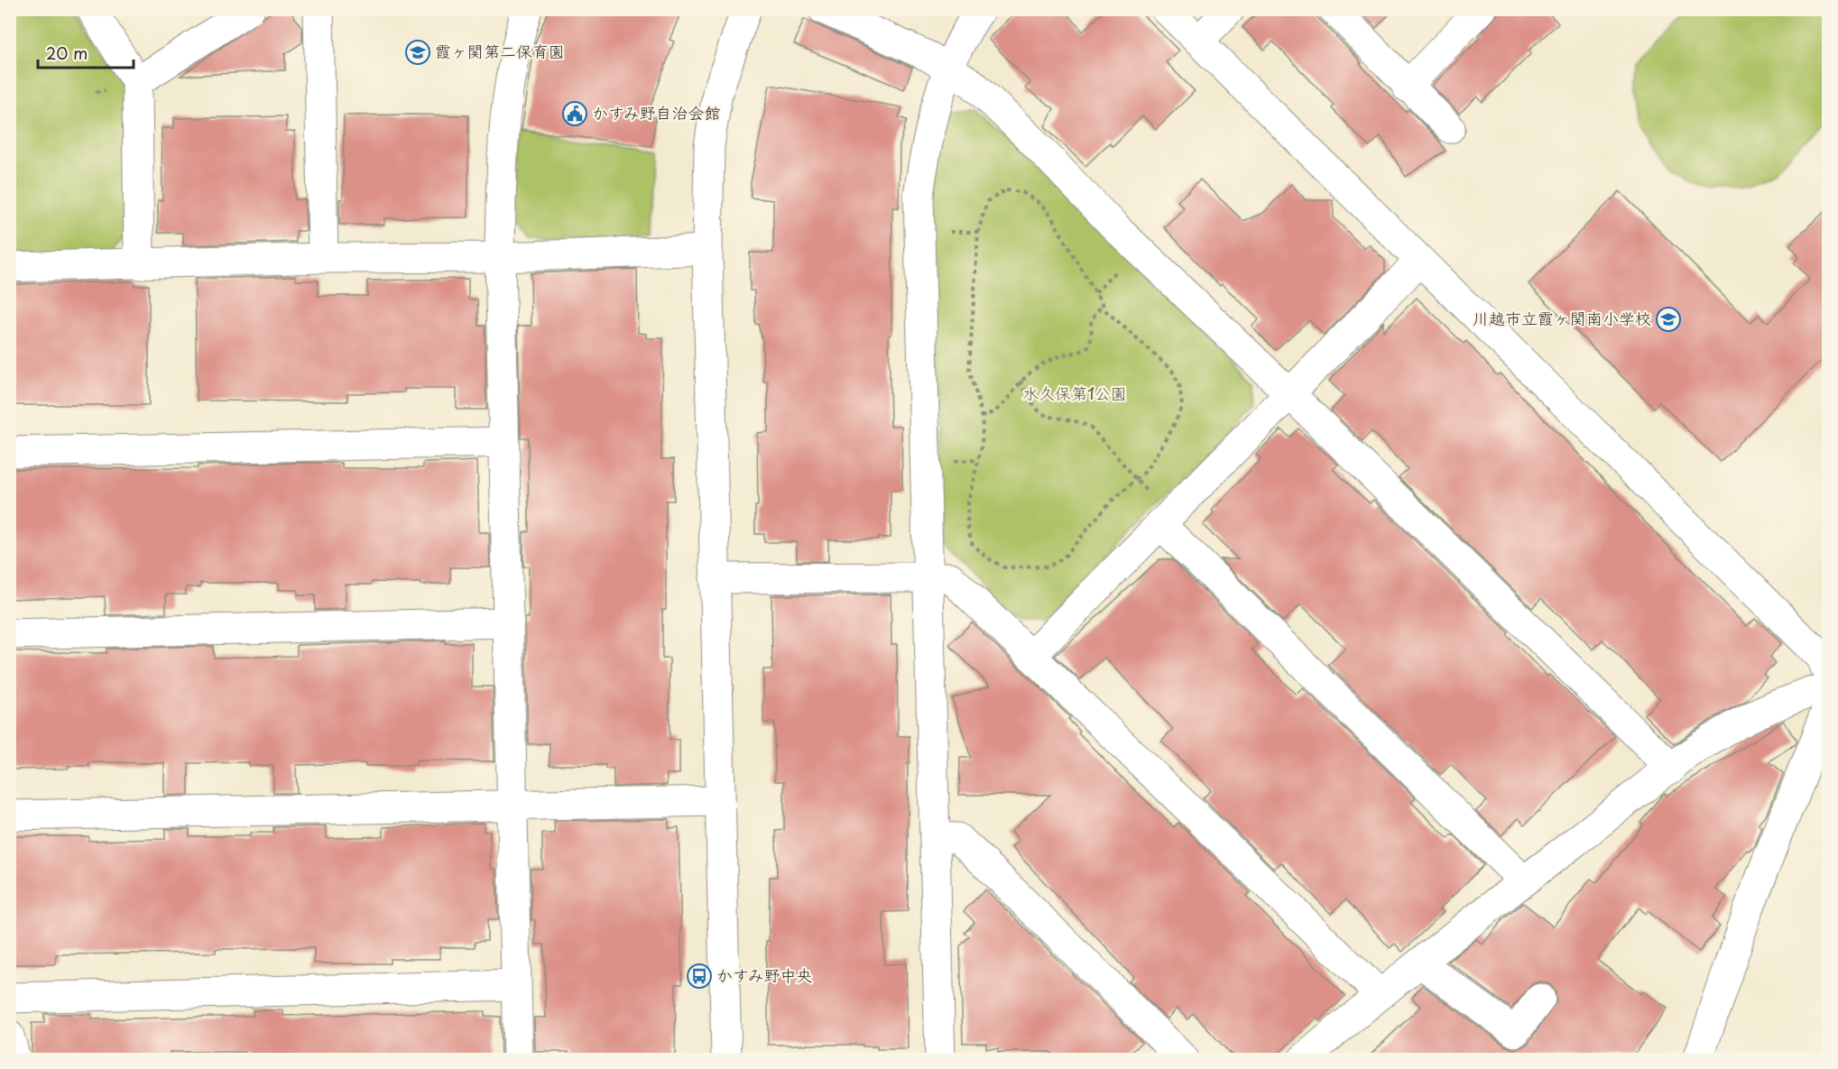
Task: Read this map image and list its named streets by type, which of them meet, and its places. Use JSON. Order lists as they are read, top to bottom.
{
  "parks": ["水久保第1公園"],
  "places": {
    "school or university": ["霞ヶ関第二保育園", "川越市立霞ヶ関南小学校"],
    "public building": ["かすみ野自治会館"],
    "bus stop": ["かすみ野中央"]
  },
  "scale_bar": "20 m"
}
